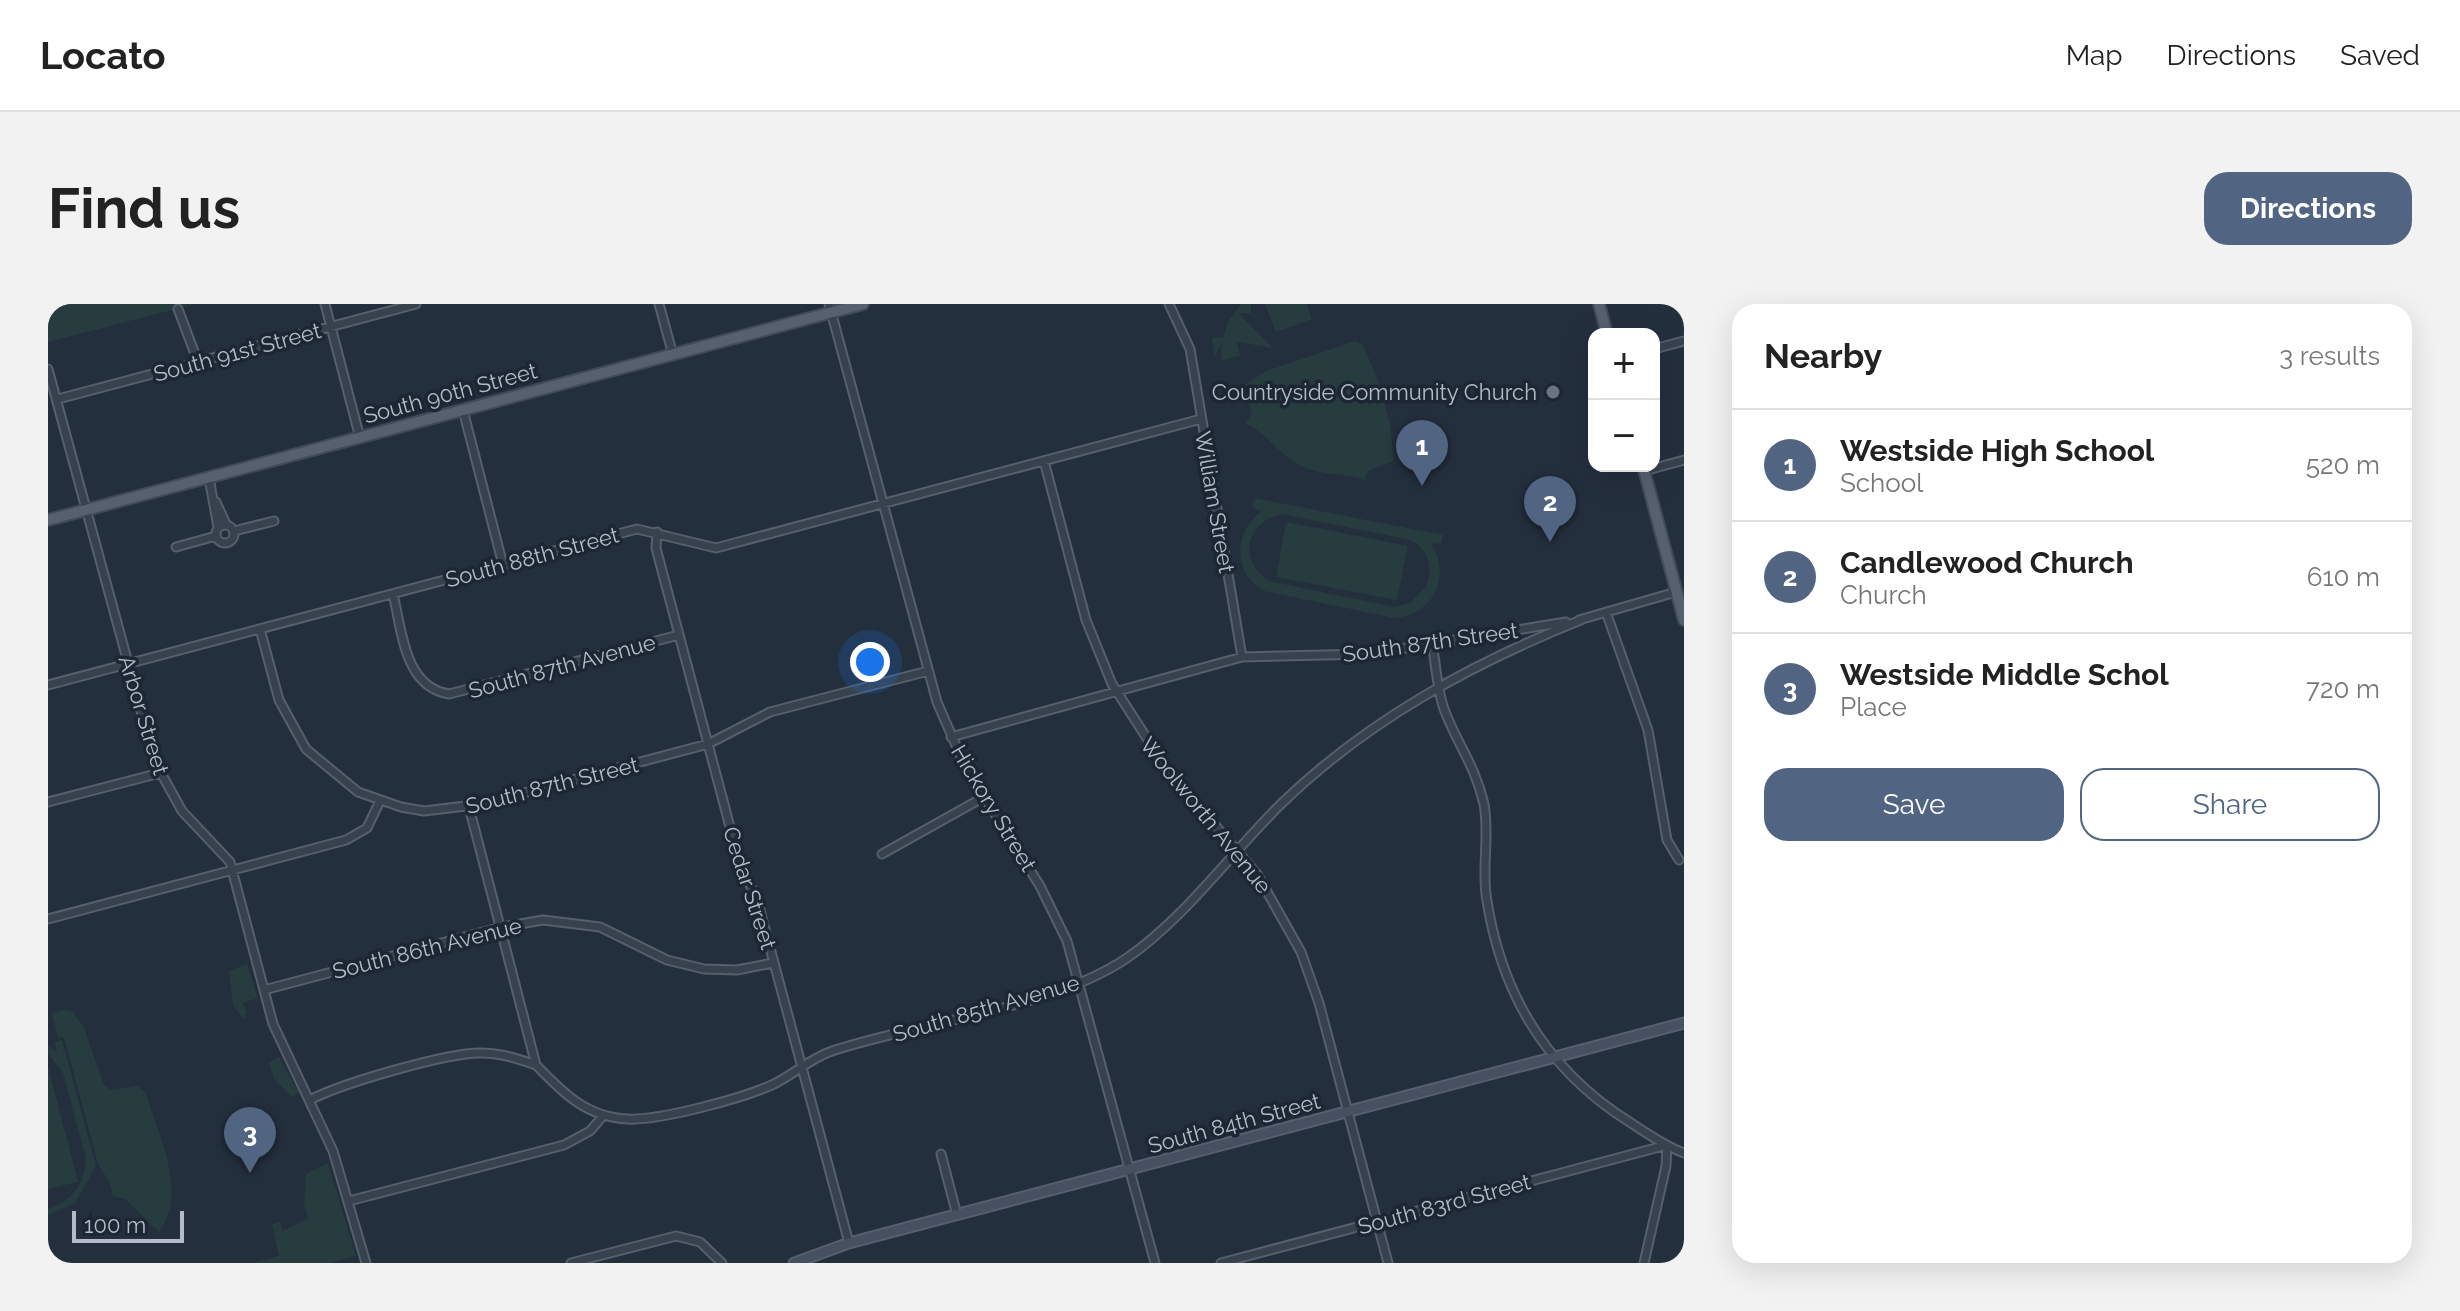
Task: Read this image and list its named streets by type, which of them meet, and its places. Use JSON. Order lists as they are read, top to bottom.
{
  "streets": {
    "main road": ["South 90th Street", "South 84th Street"],
    "street": [
      "South 91st Street",
      "William Street",
      "South 88th Street",
      "South 87th Street",
      "South 87th Avenue",
      "Arbor Street",
      "Hickory Street",
      "Woolworth Avenue",
      "Cedar Street",
      "South 86th Avenue",
      "South 85th Avenue",
      "South 83rd Street"
    ]
  },
  "crossings": [
    ["South 91st Street", "Arbor Street"],
    ["South 90th Street", "Arbor Street"],
    ["South 90th Street", "Hickory Street"],
    ["William Street", "South 88th Street"],
    ["William Street", "South 87th Street"],
    ["South 88th Street", "South 87th Street"],
    ["South 88th Street", "South 87th Avenue"],
    ["South 88th Street", "Arbor Street"],
    ["South 88th Street", "Hickory Street"],
    ["South 88th Street", "Woolworth Avenue"],
    ["South 88th Street", "Cedar Street"],
    ["South 87th Street", "Hickory Street"],
    ["South 87th Street", "Woolworth Avenue"],
    ["South 87th Street", "Cedar Street"],
    ["South 87th Street", "South 85th Avenue"],
    ["South 87th Avenue", "Cedar Street"],
    ["Arbor Street", "South 86th Avenue"],
    ["Hickory Street", "South 85th Avenue"],
    ["Hickory Street", "South 84th Street"],
    ["Woolworth Avenue", "South 85th Avenue"],
    ["Woolworth Avenue", "South 84th Street"],
    ["Woolworth Avenue", "South 83rd Street"],
    ["Cedar Street", "South 86th Avenue"],
    ["Cedar Street", "South 85th Avenue"],
    ["Cedar Street", "South 84th Street"]
  ],
  "places": ["Countryside Community Church"],
  "scale_bar": "100 m",
  "page": {
    "header": "Locato",
    "nav": ["Map", "Directions", "Saved"],
    "buttons": [
      "Directions",
      ["Save", "Share"]
    ],
    "title": "Find us",
    "heading": ["Nearby", "3 results"],
    "map_buttons": ["+", "−"],
    "list": [
      {
        "mark": "1",
        "name": "Westside High School",
        "note": "School",
        "value": "520 m"
      },
      {
        "mark": "2",
        "name": "Candlewood Church",
        "note": "Church",
        "value": "610 m"
      },
      {
        "mark": "3",
        "name": "Westside Middle Schol",
        "note": "Place",
        "value": "720 m"
      }
    ],
    "pins": ["1", "2", "3"],
    "scale": "100 m"
  }
}
